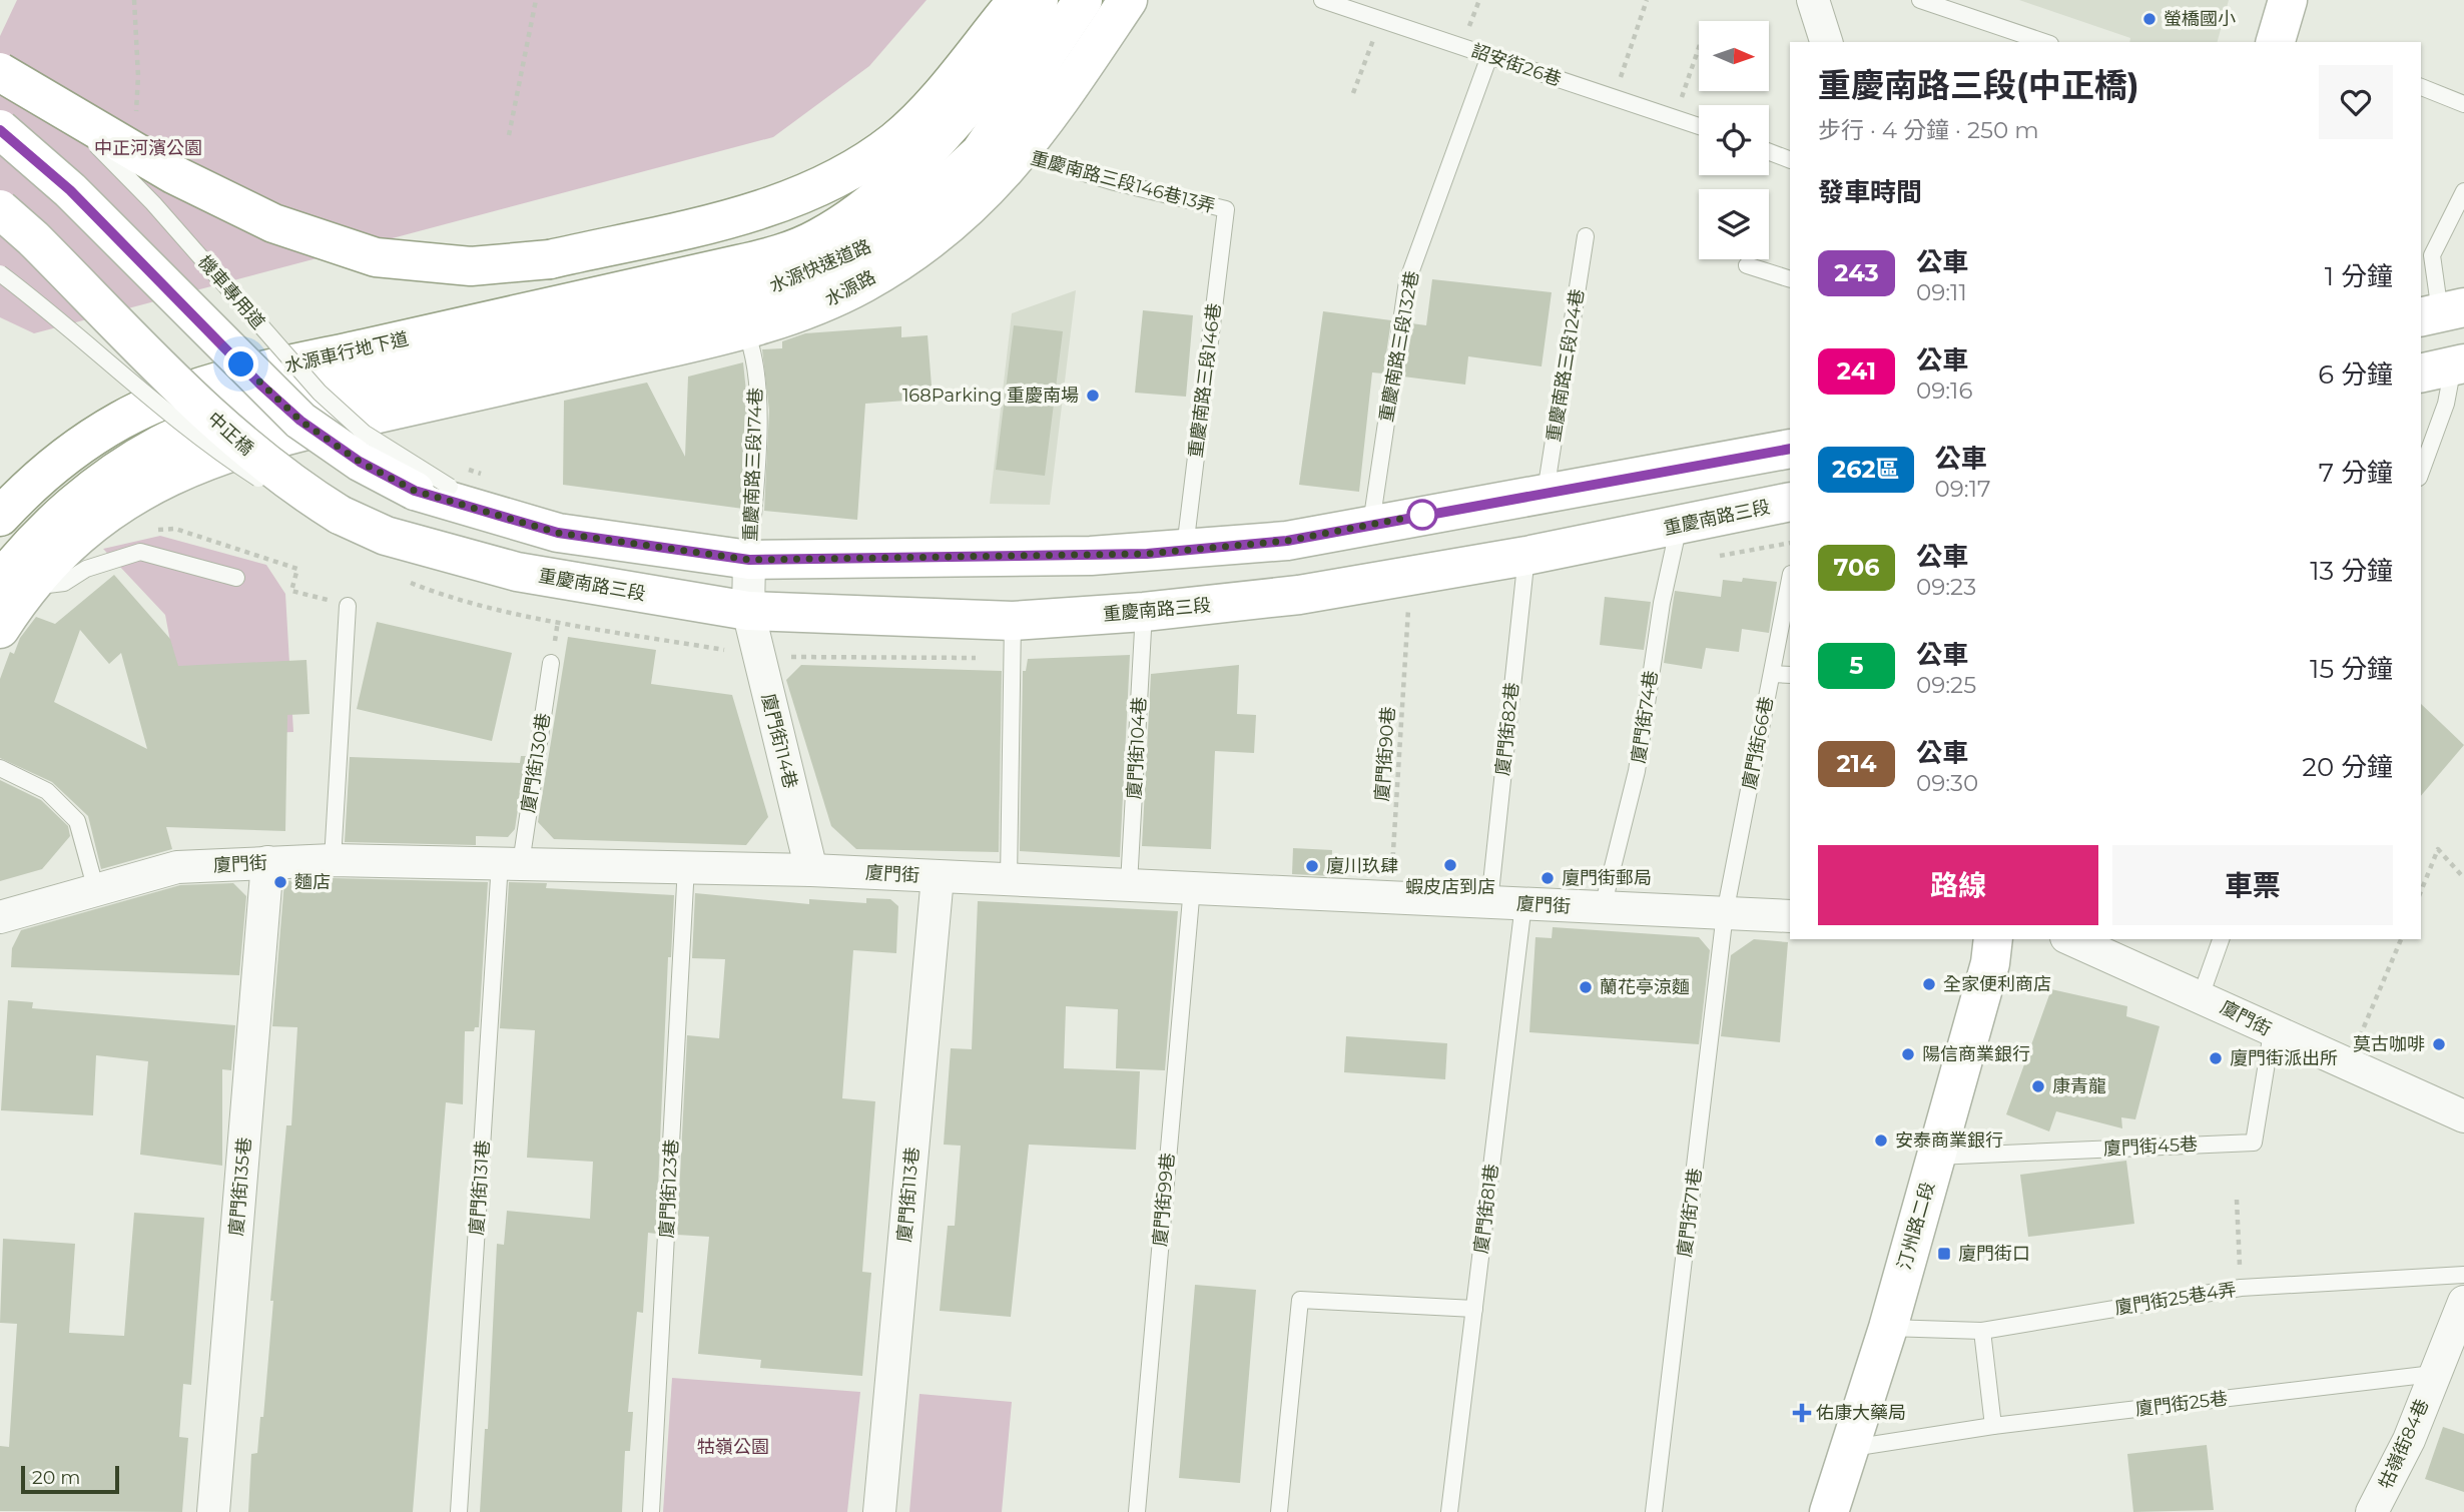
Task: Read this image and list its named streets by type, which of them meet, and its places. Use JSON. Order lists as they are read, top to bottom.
{
  "streets": {
    "main road": [
      "水源快速道路",
      "水源路",
      "水源車行地下道",
      "中正橋",
      "重慶南路三段",
      "汀州路二段"
    ],
    "street": [
      "廈門街114巷",
      "廈門街",
      "廈門街135巷",
      "廈門街113巷",
      "牯嶺街84巷"
    ],
    "lane": [
      "詔安街26巷",
      "重慶南路三段146巷13弄",
      "機車專用道",
      "重慶南路三段132巷",
      "重慶南路三段124巷",
      "重慶南路三段146巷",
      "重慶南路三段174巷",
      "廈門街74巷",
      "廈門街82巷",
      "廈門街66巷",
      "廈門街104巷",
      "廈門街130巷",
      "廈門街45巷",
      "廈門街131巷",
      "廈門街123巷",
      "廈門街99巷",
      "廈門街81巷",
      "廈門街71巷",
      "廈門街25巷4弄",
      "廈門街25巷"
    ],
    "path": ["廈門街90巷"]
  },
  "crossings": [
    ["詔安街26巷", "重慶南路三段132巷"],
    ["重慶南路三段146巷13弄", "水源路"],
    ["重慶南路三段146巷13弄", "重慶南路三段146巷"],
    ["水源快速道路", "水源路"],
    ["水源快速道路", "水源車行地下道"],
    ["水源路", "水源車行地下道"],
    ["水源路", "重慶南路三段174巷"],
    ["中正橋", "重慶南路三段"],
    ["重慶南路三段174巷", "廈門街114巷"],
    ["重慶南路三段", "廈門街74巷"],
    ["重慶南路三段", "廈門街82巷"],
    ["重慶南路三段", "廈門街114巷"],
    ["重慶南路三段", "廈門街104巷"],
    ["廈門街74巷", "廈門街"],
    ["廈門街82巷", "廈門街"],
    ["廈門街114巷", "廈門街"],
    ["廈門街66巷", "廈門街"],
    ["廈門街66巷", "廈門街71巷"],
    ["廈門街104巷", "廈門街"],
    ["廈門街90巷", "廈門街"],
    ["廈門街130巷", "廈門街"],
    ["廈門街130巷", "廈門街131巷"],
    ["廈門街", "廈門街45巷"],
    ["廈門街", "廈門街135巷"],
    ["廈門街", "廈門街131巷"],
    ["廈門街", "廈門街123巷"],
    ["廈門街", "廈門街113巷"],
    ["廈門街", "廈門街99巷"],
    ["廈門街", "廈門街81巷"],
    ["廈門街", "廈門街71巷"],
    ["廈門街45巷", "汀州路二段"],
    ["汀州路二段", "廈門街25巷4弄"],
    ["汀州路二段", "廈門街25巷"],
    ["廈門街25巷", "牯嶺街84巷"]
  ],
  "parks": ["中正河濱公園", "牯嶺公園"],
  "places": {
    "other": [
      "螢橋國小",
      "168Parking 重慶南場",
      "蝦皮店到店",
      "廈川玖肆",
      "廈門街郵局",
      "麵店",
      "全家便利商店",
      "蘭花亭涼麵",
      "莫古咖啡",
      "陽信商業銀行",
      "廈門街派出所",
      "康青龍",
      "安泰商業銀行"
    ],
    "transit": ["廈門街口"],
    "health": ["佑康大藥局"]
  },
  "lines": ["bus line 243"],
  "scale_bar": "20 m",
  "north": "right",
  "page": {
    "heading": [
      ["重慶南路三段(中正橋)", "步行 · 4 分鐘 · 250 m"],
      "發車時間"
    ],
    "list": [
      {
        "mark": "243",
        "name": "公車",
        "note": "09:11",
        "value": "1 分鐘"
      },
      {
        "mark": "241",
        "name": "公車",
        "note": "09:16",
        "value": "6 分鐘"
      },
      {
        "mark": "262區",
        "name": "公車",
        "note": "09:17",
        "value": "7 分鐘"
      },
      {
        "mark": "706",
        "name": "公車",
        "note": "09:23",
        "value": "13 分鐘"
      },
      {
        "mark": "5",
        "name": "公車",
        "note": "09:25",
        "value": "15 分鐘"
      },
      {
        "mark": "214",
        "name": "公車",
        "note": "09:30",
        "value": "20 分鐘"
      }
    ],
    "buttons": ["路線", "車票"],
    "scale": "20 m"
  }
}
